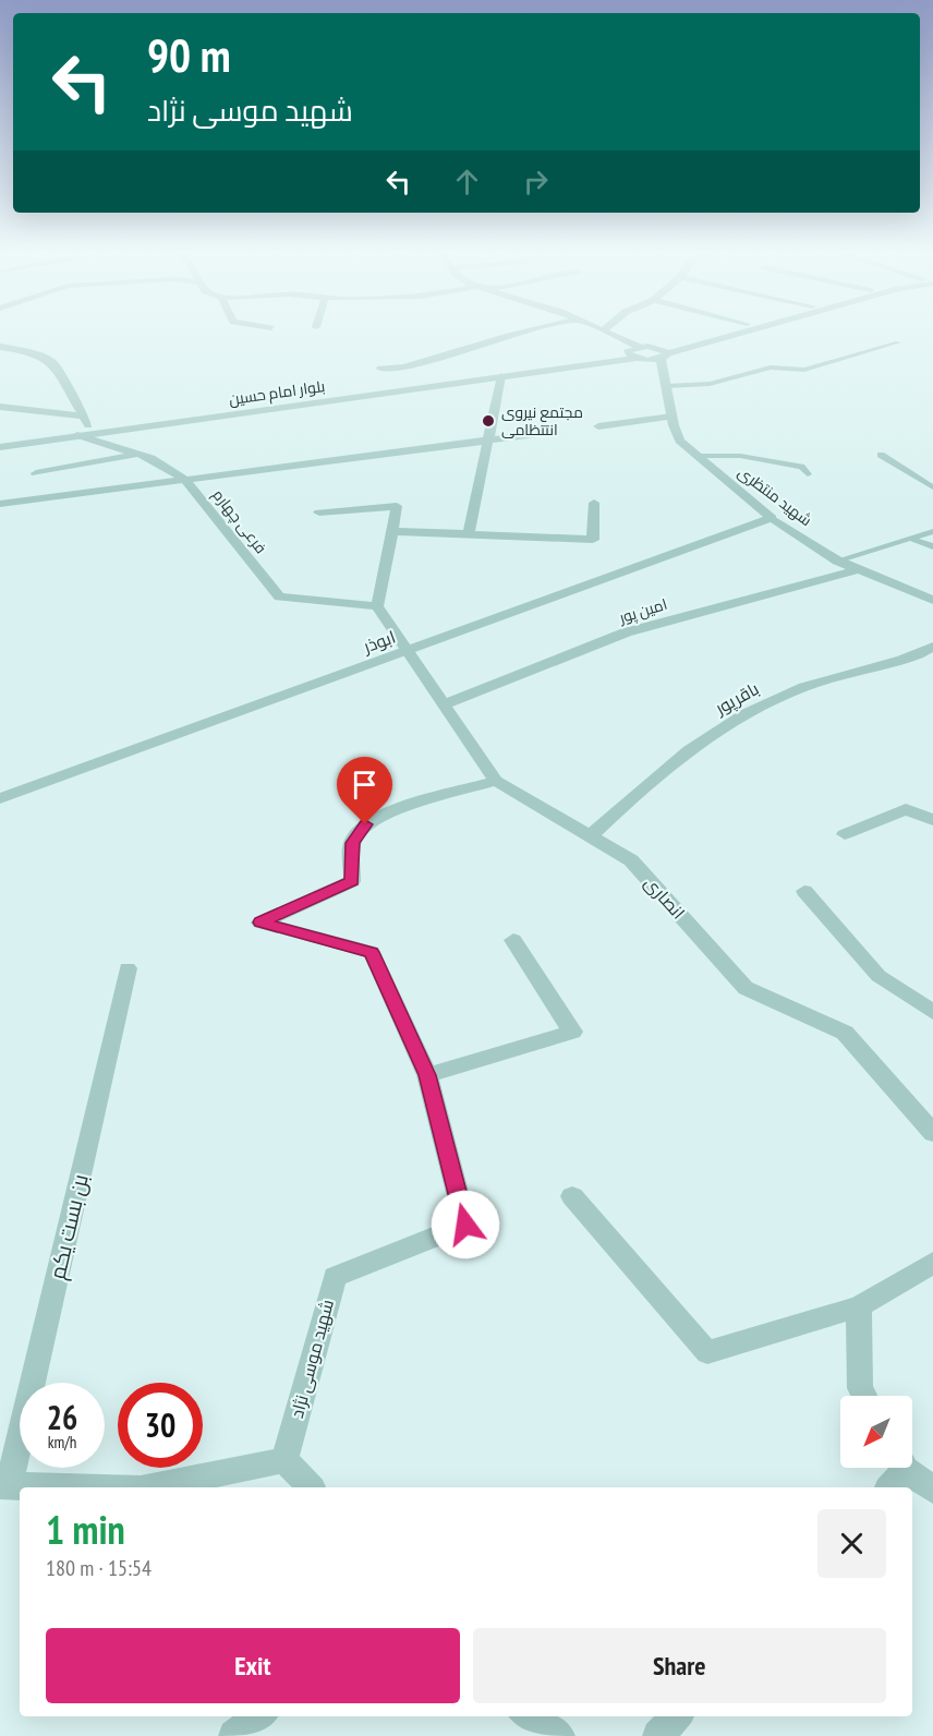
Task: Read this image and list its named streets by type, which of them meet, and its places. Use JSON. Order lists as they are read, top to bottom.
{
  "streets": {
    "street": [
      "بلوار امام حسین",
      "شهید منتظری",
      "فرعی چهارم",
      "امین پور",
      "ابوذر",
      "باقرپور",
      "انصاری",
      "بن بست یکم",
      "شهید موسی نژاد"
    ]
  },
  "crossings": [
    ["بلوار امام حسین", "فرعی چهارم"],
    ["شهید منتظری", "امین پور"],
    ["شهید منتظری", "ابوذر"],
    ["فرعی چهارم", "انصاری"],
    ["امین پور", "انصاری"],
    ["ابوذر", "انصاری"],
    ["باقرپور", "انصاری"],
    ["انصاری", "شهید موسی نژاد"]
  ],
  "places": ["مجتمع نیروی انتتظامی"],
  "north": "bottom left",
  "page": {
    "turn": ["90 m", "شهید موسی نژاد"],
    "speed": "26 km/h",
    "limit": "30",
    "heading": ["1 min", "180 m · 15:54"],
    "buttons": ["Exit", "Share"]
  }
}
